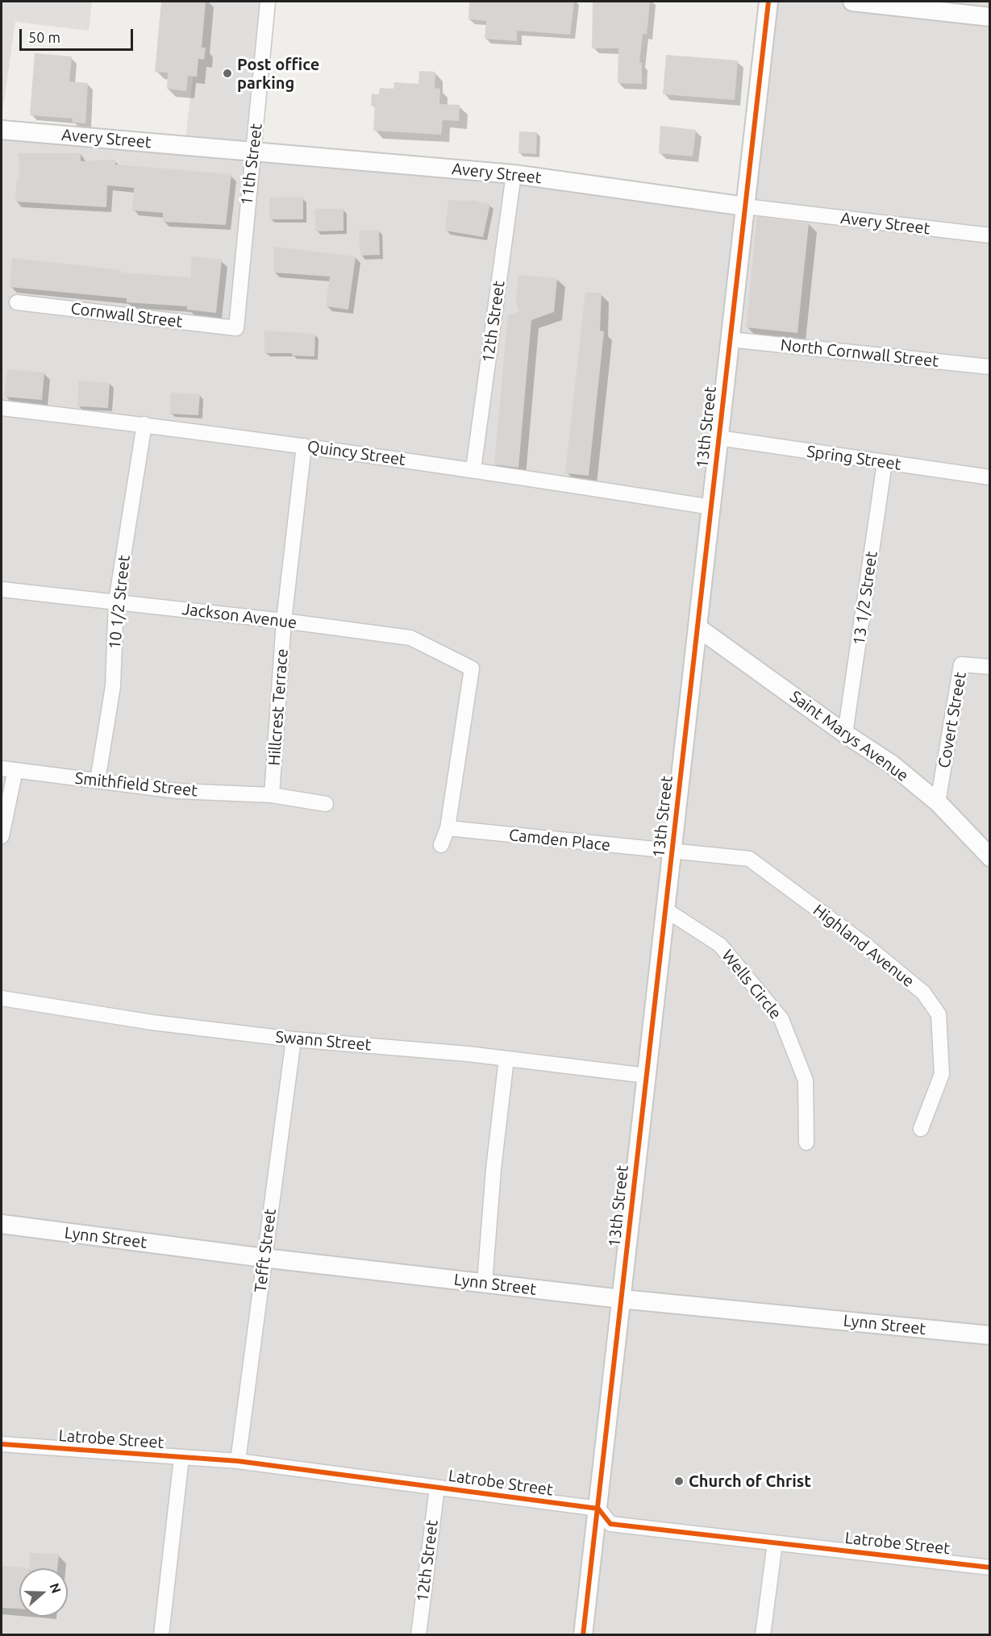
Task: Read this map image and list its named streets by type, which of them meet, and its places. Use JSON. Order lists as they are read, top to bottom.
{
  "streets": {
    "street": [
      "Avery Street",
      "11th Street",
      "Cornwall Street",
      "12th Street",
      "North Cornwall Street",
      "13th Street",
      "Quincy Street",
      "Spring Street",
      "13 1/2 Street",
      "10 1/2 Street",
      "Jackson Avenue",
      "Hillcrest Terrace",
      "Covert Street",
      "Saint Marys Avenue",
      "Smithfield Street",
      "Camden Place",
      "Highland Avenue",
      "Wells Circle",
      "Swann Street",
      "Lynn Street",
      "Tefft Street",
      "Latrobe Street"
    ]
  },
  "crossings": [
    ["Avery Street", "11th Street"],
    ["Avery Street", "12th Street"],
    ["Avery Street", "13th Street"],
    ["11th Street", "Cornwall Street"],
    ["12th Street", "Quincy Street"],
    ["12th Street", "Latrobe Street"],
    ["North Cornwall Street", "13th Street"],
    ["13th Street", "Quincy Street"],
    ["13th Street", "Spring Street"],
    ["13th Street", "Saint Marys Avenue"],
    ["13th Street", "Camden Place"],
    ["13th Street", "Highland Avenue"],
    ["13th Street", "Wells Circle"],
    ["13th Street", "Swann Street"],
    ["13th Street", "Lynn Street"],
    ["13th Street", "Latrobe Street"],
    ["Quincy Street", "10 1/2 Street"],
    ["Quincy Street", "Hillcrest Terrace"],
    ["Spring Street", "13 1/2 Street"],
    ["13 1/2 Street", "Saint Marys Avenue"],
    ["10 1/2 Street", "Jackson Avenue"],
    ["10 1/2 Street", "Smithfield Street"],
    ["Jackson Avenue", "Hillcrest Terrace"],
    ["Jackson Avenue", "Camden Place"],
    ["Hillcrest Terrace", "Smithfield Street"],
    ["Covert Street", "Saint Marys Avenue"],
    ["Camden Place", "Highland Avenue"],
    ["Swann Street", "Tefft Street"],
    ["Lynn Street", "Tefft Street"],
    ["Tefft Street", "Latrobe Street"]
  ],
  "places": ["Post office parking", "Church of Christ"],
  "scale_bar": "50 m",
  "north": "right"
}
